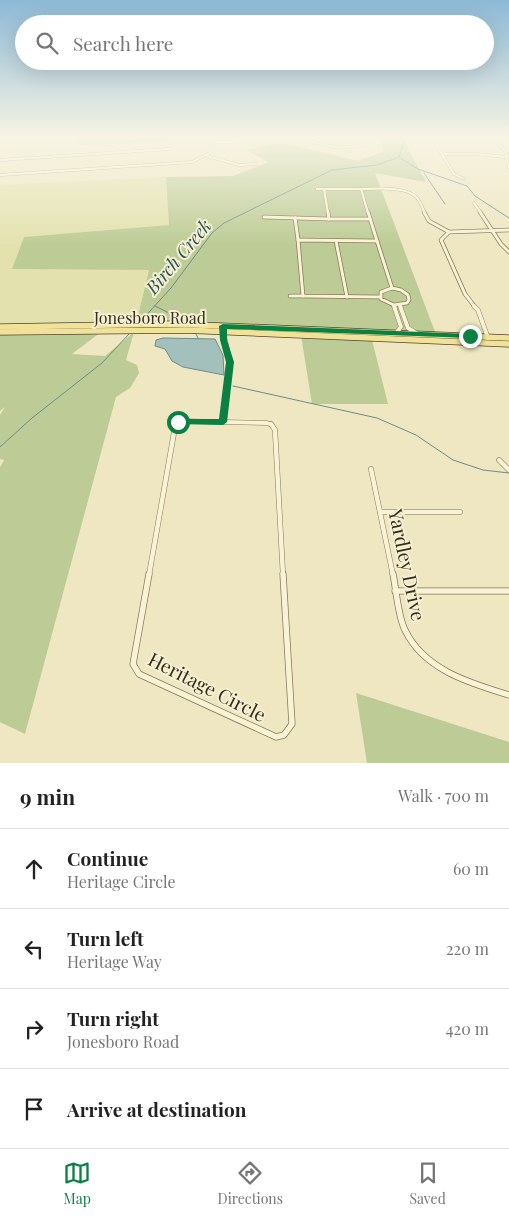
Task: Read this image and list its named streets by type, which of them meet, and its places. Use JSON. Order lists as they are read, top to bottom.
{
  "streets": {
    "main road": ["Jonesboro Road"],
    "street": ["Yardley Drive", "Heritage Circle"]
  },
  "water": ["Birch Creek"],
  "page": {
    "search": "Search here",
    "heading": ["9 min", "Walk · 700 m"],
    "list": [
      ["Continue", "Heritage Circle", "60 m"],
      ["Turn left", "Heritage Way", "220 m"],
      ["Turn right", "Jonesboro Road", "420 m"],
      "Arrive at destination"
    ],
    "nav": ["Map", "Directions", "Saved"]
  }
}
